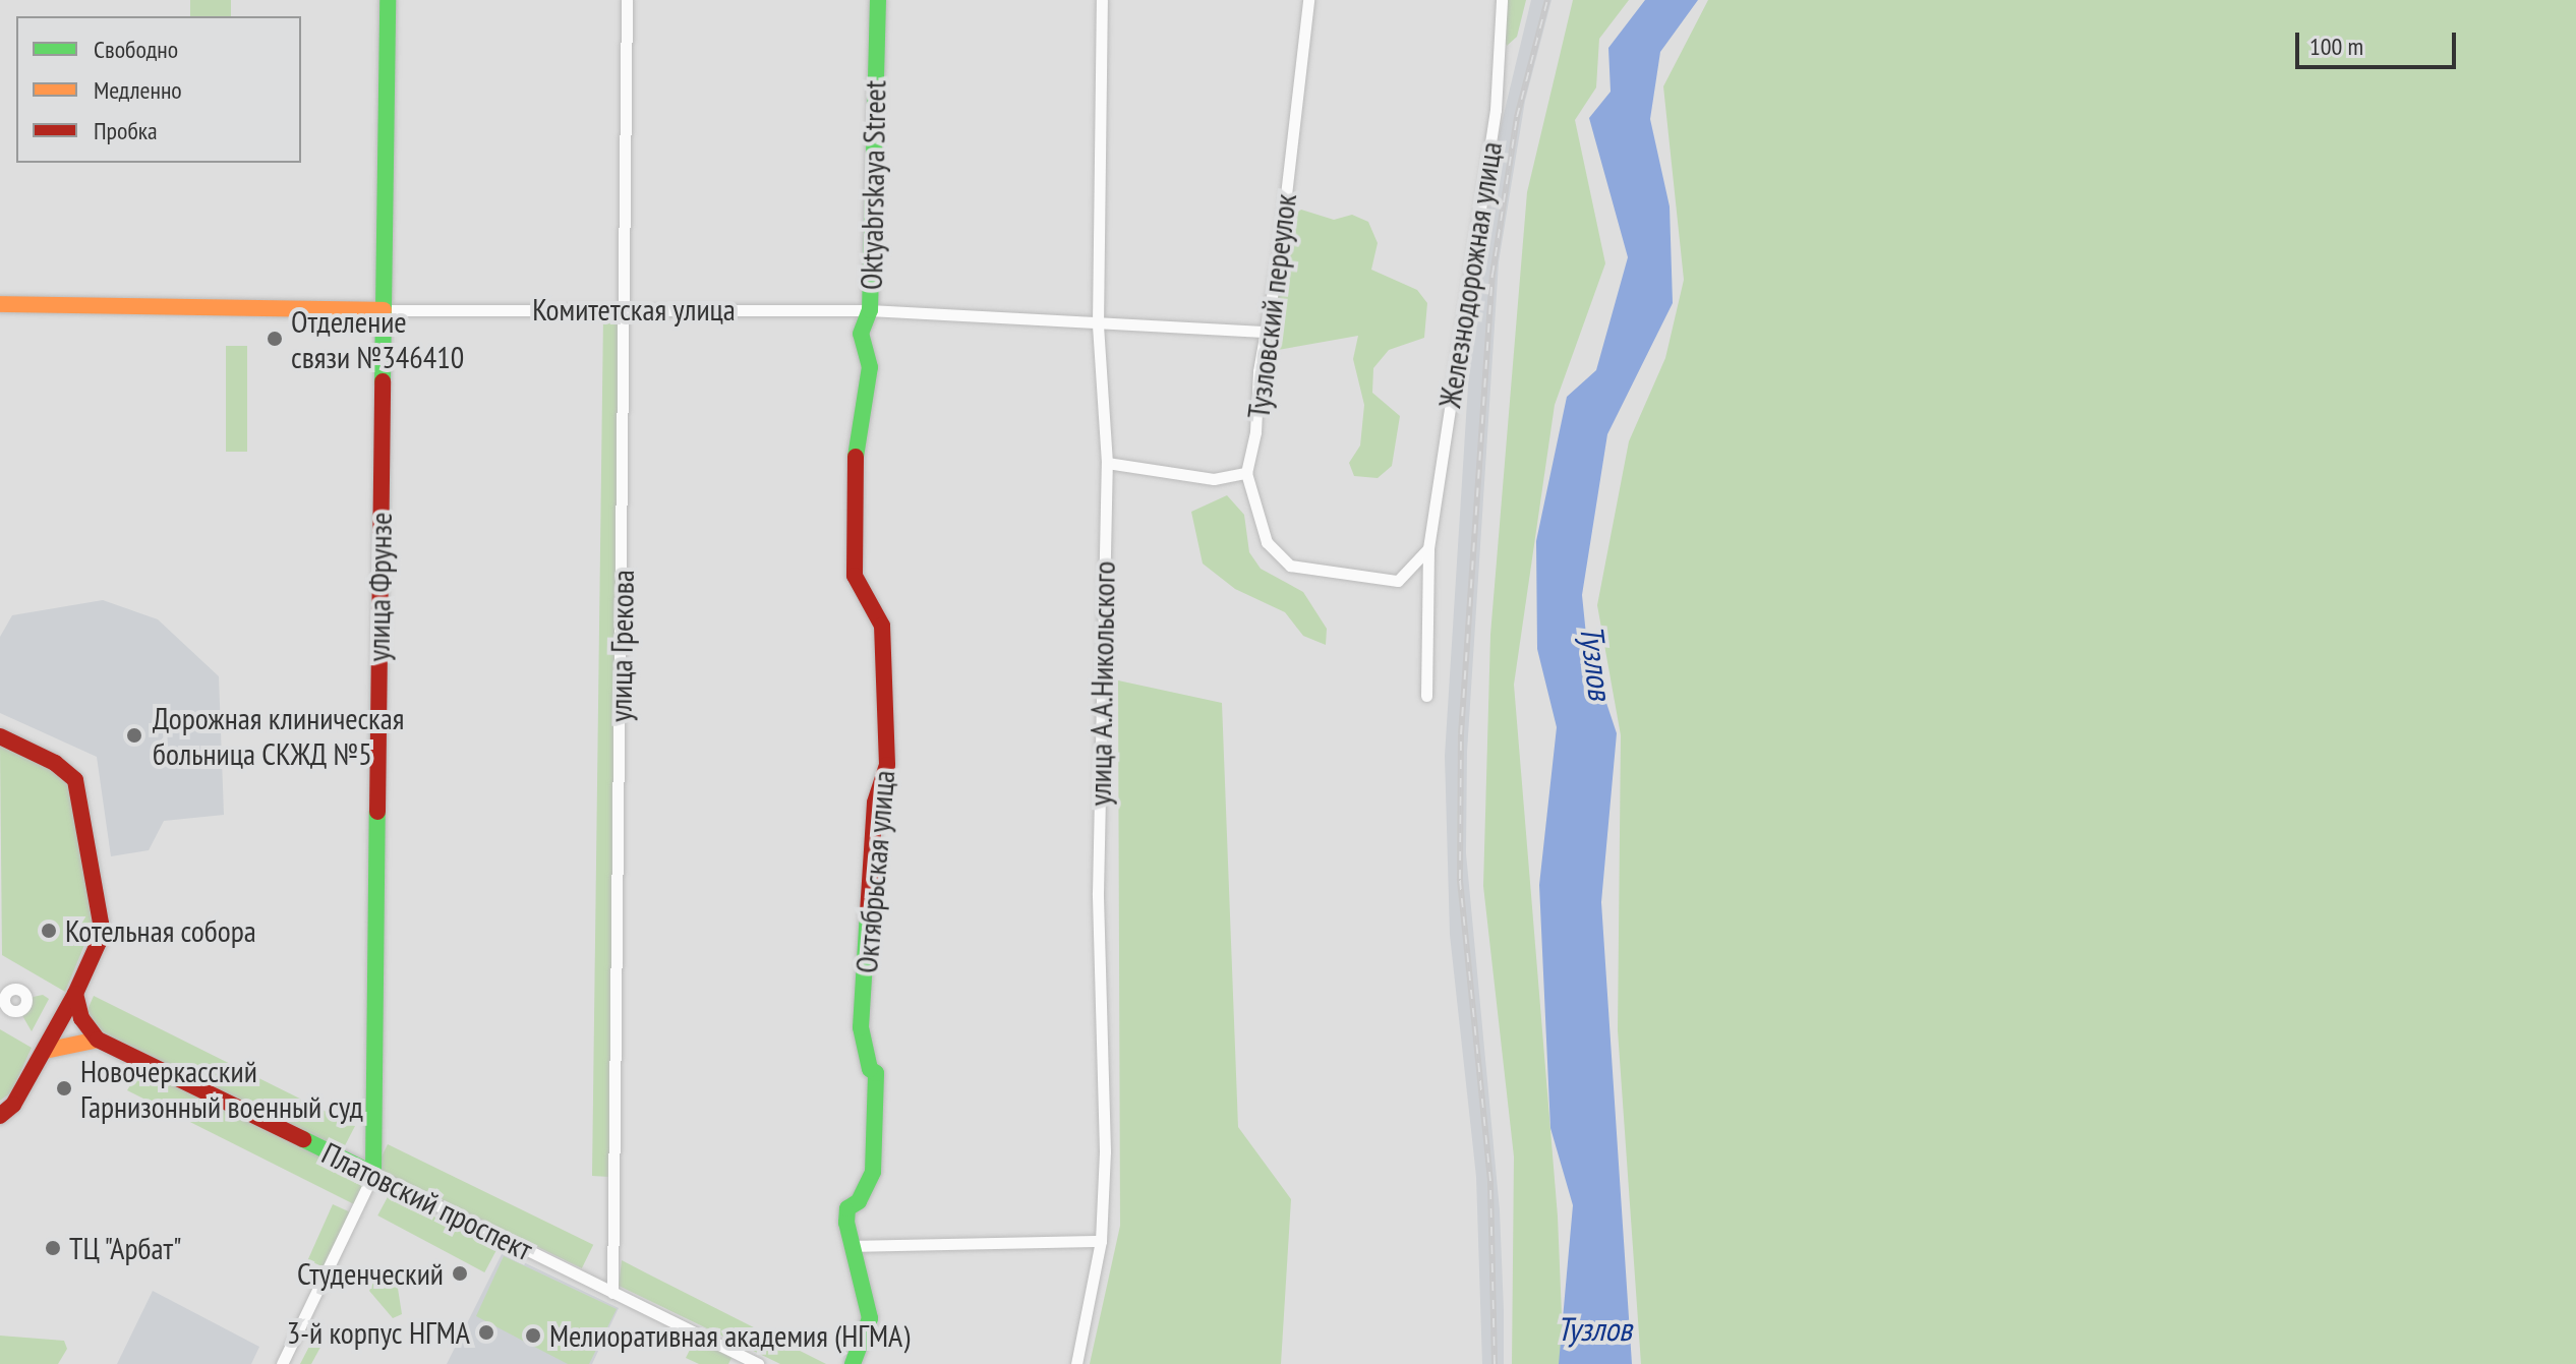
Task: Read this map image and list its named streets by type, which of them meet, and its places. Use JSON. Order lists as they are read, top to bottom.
{
  "streets": {
    "street": [
      "Oktyabrskaya Street",
      "Железнодорожная улица",
      "Тузловский переулок",
      "Комитетская улица",
      "улица Фрунзе",
      "улица Грекова",
      "улица А.А.Никольского",
      "Платовский проспект"
    ]
  },
  "crossings": [
    ["Oktyabrskaya Street", "Комитетская улица"],
    ["Тузловский переулок", "Комитетская улица"],
    ["Комитетская улица", "улица Фрунзе"],
    ["Комитетская улица", "улица Грекова"],
    ["Комитетская улица", "улица А.А.Никольского"],
    ["улица Фрунзе", "Платовский проспект"],
    ["улица Грекова", "Платовский проспект"]
  ],
  "water": ["Тузлов"],
  "places": [
    "Отделение связи №346410",
    "Дорожная клиническая больница СКЖД №5",
    "Котельная собора",
    "Новочеркасский Гарнизонный военный суд",
    "ТЦ \"Арбат\"",
    "Студенческий",
    "3-й корпус НГМА",
    "Мелиоративная академия (НГМА)"
  ],
  "legend": ["Свободно", "Медленно", "Пробка"],
  "scale_bar": "100 m"
}
